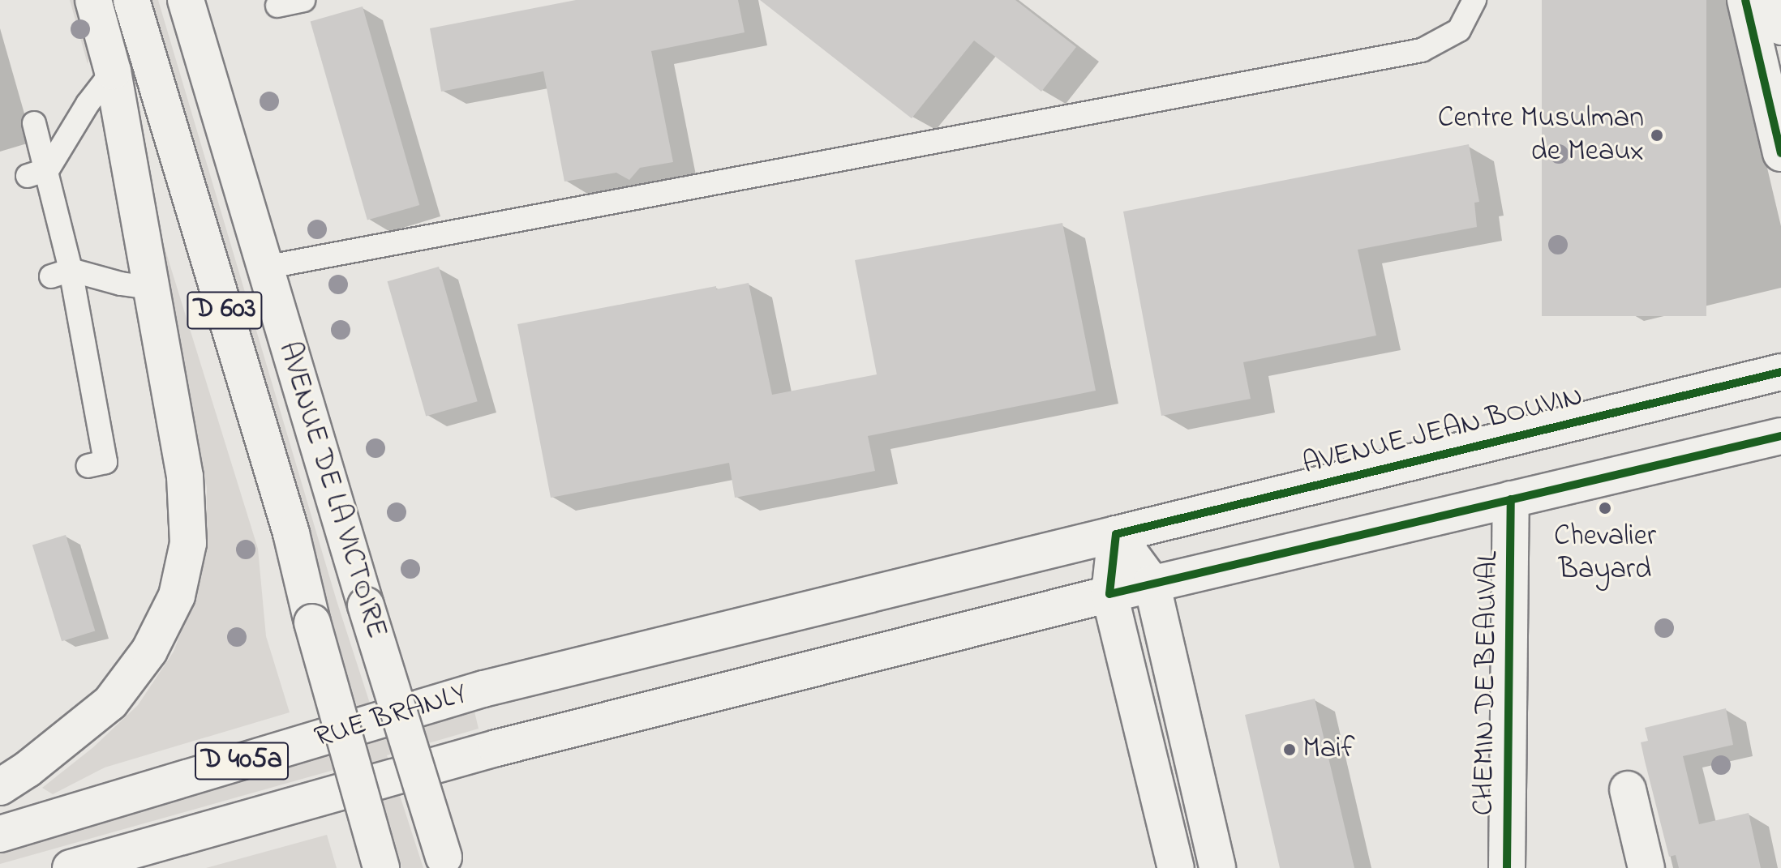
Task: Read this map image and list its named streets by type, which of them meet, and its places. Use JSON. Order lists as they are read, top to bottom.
{
  "streets": {
    "main road": [
      "D 603",
      "AVENUE JEAN BOUVIN",
      "AVENUE DE LA VICTOIRE",
      "CHEMIN DE BEAUVAL",
      "RUE BRANLY",
      "D 405a"
    ]
  },
  "crossings": [
    ["AVENUE JEAN BOUVIN", "RUE BRANLY"]
  ],
  "places": ["Centre Musulman de Meaux", "Chevalier Bayard", "Maif"]
}
